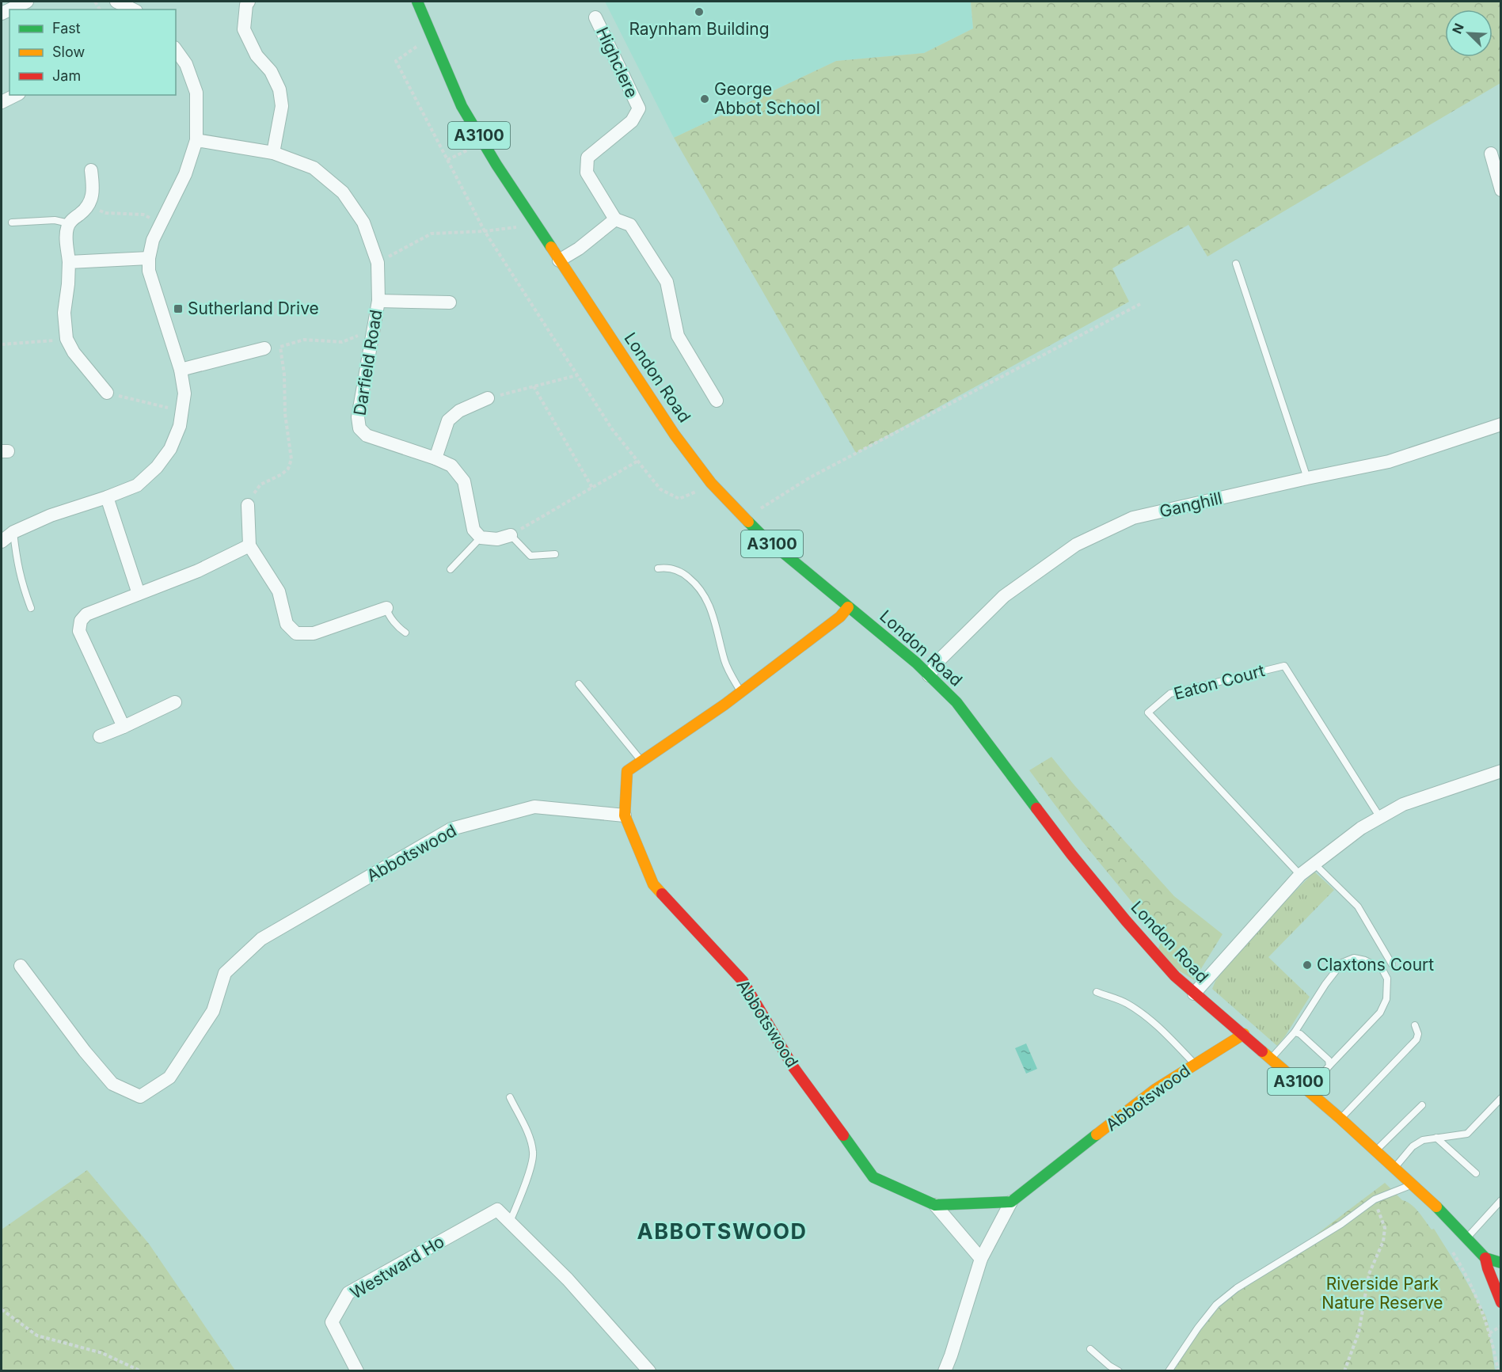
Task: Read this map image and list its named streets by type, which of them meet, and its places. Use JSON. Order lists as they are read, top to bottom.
{
  "streets": {
    "main road": ["A3100", "London Road", "Abbotswood"],
    "street": [
      "Highclere",
      "Darfield Road",
      "Ganghill",
      "Westward Ho"
    ],
    "lane": ["Eaton Court"]
  },
  "crossings": [
    ["A3100", "London Road"],
    ["London Road", "Ganghill"],
    ["London Road", "Abbotswood"]
  ],
  "districts": ["ABBOTSWOOD"],
  "parks": ["Riverside Park Nature Reserve"],
  "places": {
    "other": ["Raynham Building", "George Abbot School", "Claxtons Court"],
    "transit": ["Sutherland Drive"]
  },
  "legend": ["Fast", "Slow", "Jam"],
  "north": "top left"
}
